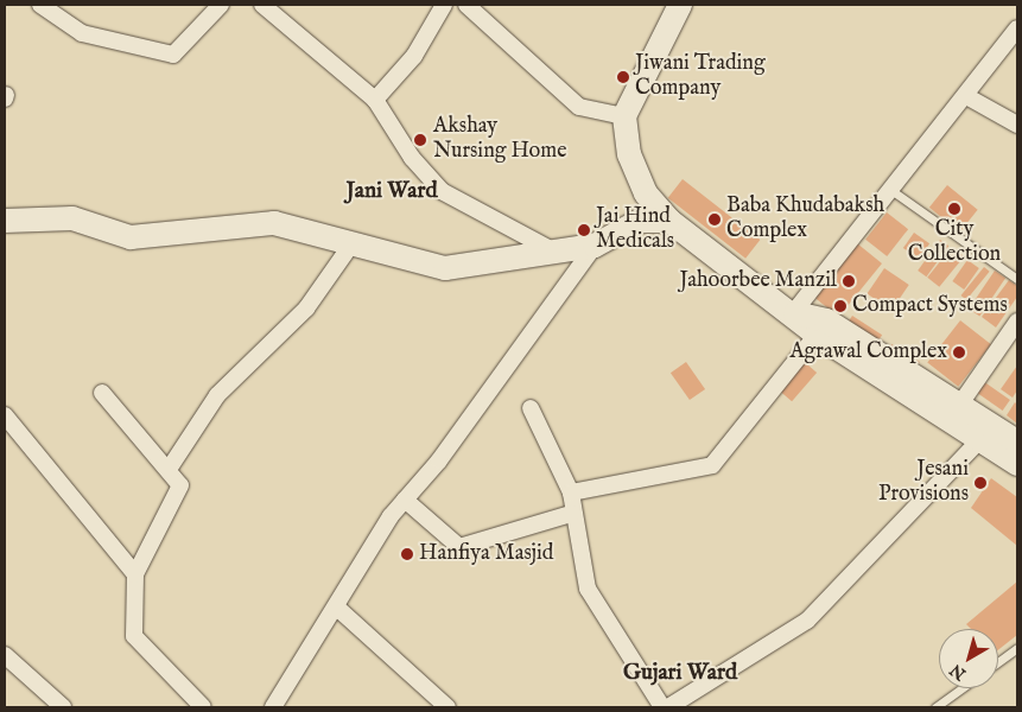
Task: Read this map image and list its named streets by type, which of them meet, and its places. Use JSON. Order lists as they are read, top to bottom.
{
  "districts": ["Jani Ward", "Gujari Ward"],
  "places": [
    "Jiwani Trading Company",
    "Akshay Nursing Home",
    "City Collection",
    "Baba Khudabaksh Complex",
    "Jai Hind Medicals",
    "Jahoorbee Manzil",
    "Compact Systems",
    "Agrawal Complex",
    "Jesani Provisions",
    "Hanfiya Masjid"
  ],
  "north": "bottom left"
}
